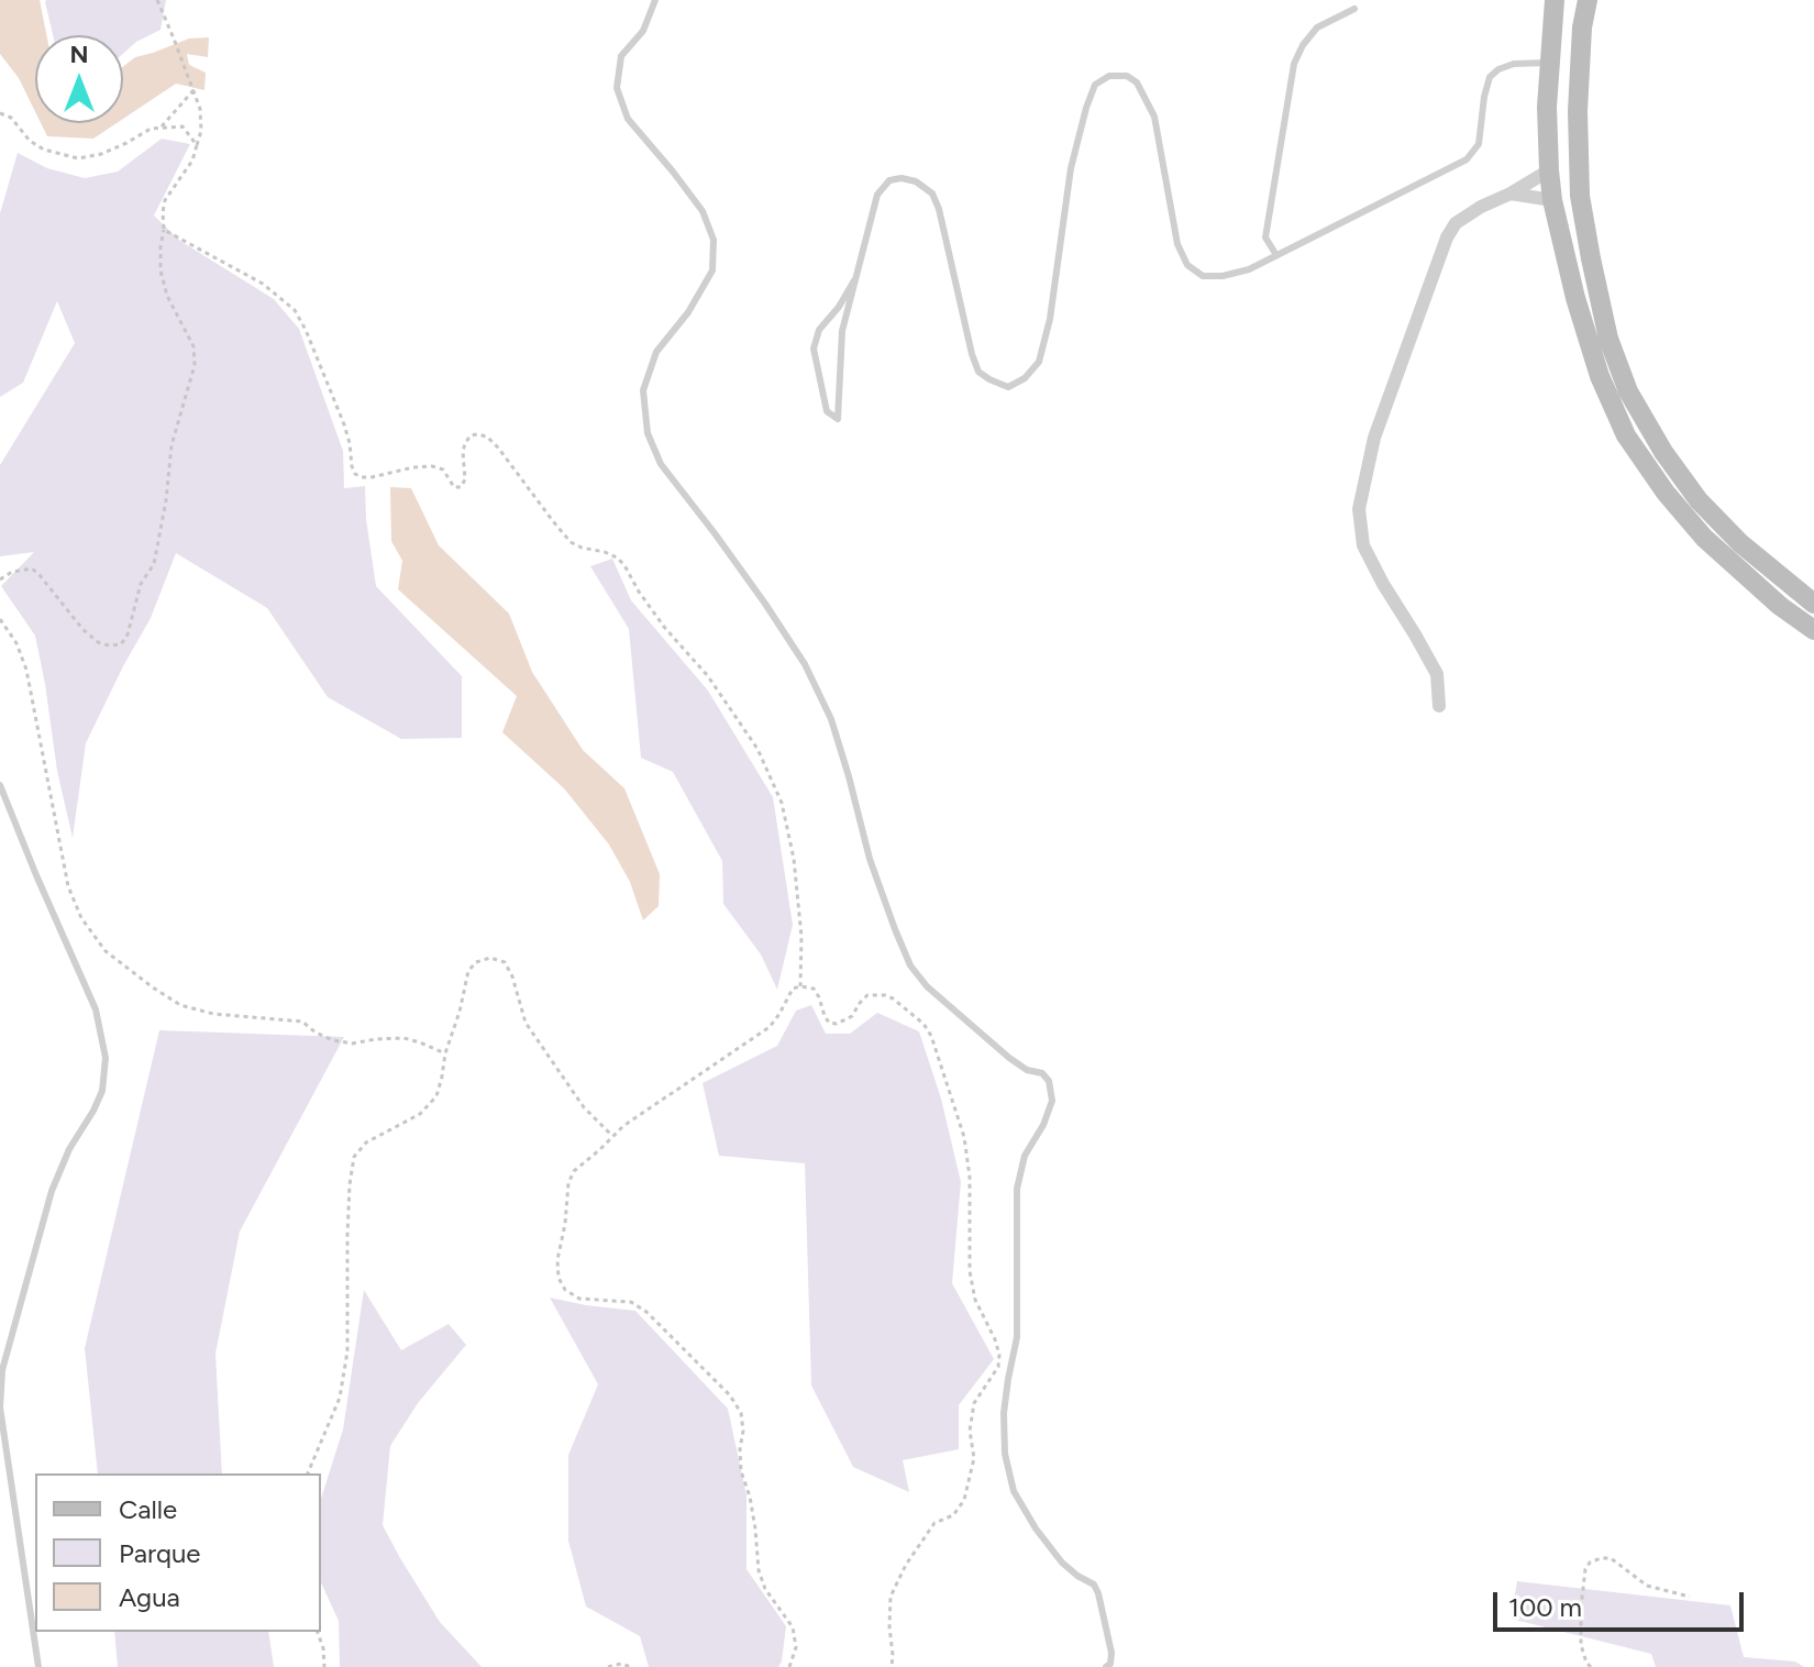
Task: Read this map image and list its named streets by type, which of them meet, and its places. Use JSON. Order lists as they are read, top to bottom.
{
  "legend": ["Calle", "Parque", "Agua"],
  "scale_bar": "100 m",
  "north": "top"
}
